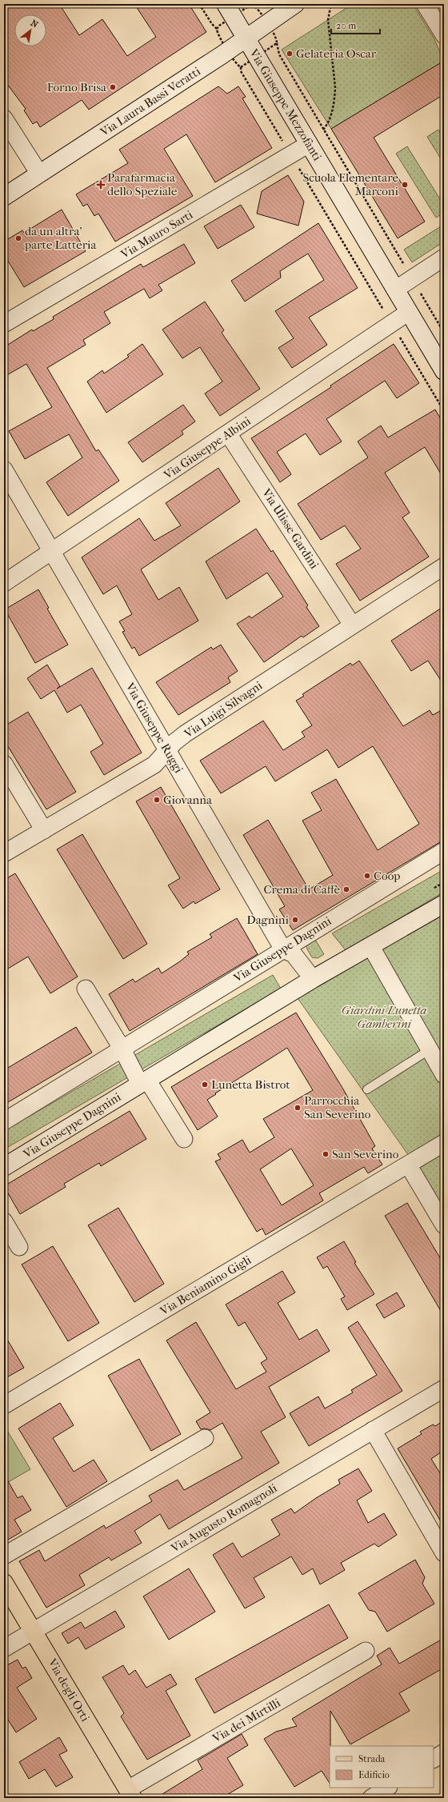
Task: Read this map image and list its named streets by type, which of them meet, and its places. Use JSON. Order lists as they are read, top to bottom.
{
  "streets": {
    "main road": ["Via degli Orti"],
    "street": [
      "Via Laura Bassi Veratti",
      "Via Giuseppe Mezzofanti",
      "Via Mauro Sarti",
      "Via Giuseppe Albini",
      "Via Ulisse Gardini",
      "Via Luigi Silvagni",
      "Via Giuseppe Ruggi",
      "Via Giuseppe Dagnini",
      "Via Beniamino Gigli",
      "Via Augusto Romagnoli",
      "Via dei Mirtilli"
    ]
  },
  "crossings": [
    ["Via Laura Bassi Veratti", "Via Giuseppe Mezzofanti"],
    ["Via Giuseppe Mezzofanti", "Via Mauro Sarti"],
    ["Via Giuseppe Mezzofanti", "Via Giuseppe Albini"],
    ["Via Giuseppe Albini", "Via Ulisse Gardini"],
    ["Via Giuseppe Albini", "Via Giuseppe Ruggi"],
    ["Via Ulisse Gardini", "Via Luigi Silvagni"],
    ["Via Luigi Silvagni", "Via Giuseppe Ruggi"],
    ["Via Giuseppe Ruggi", "Via Giuseppe Dagnini"],
    ["Via Augusto Romagnoli", "Via degli Orti"],
    ["Via degli Orti", "Via dei Mirtilli"]
  ],
  "parks": ["Giardini Lunetta Gamberini"],
  "places": {
    "other": [
      "Gelateria Oscar",
      "Forno Brisa",
      "Scuola Elementare Marconi",
      "da un altra' parte Latteria",
      "Giovanna",
      "Coop",
      "Crema di Caffè",
      "Dagnini",
      "Lunetta Bistrot",
      "Parrocchia San Severino",
      "San Severino"
    ],
    "health": ["Parafarmacia dello Speziale"]
  },
  "legend": ["Strada", "Edificio"],
  "scale_bar": "20 m",
  "north": "top right"
}
